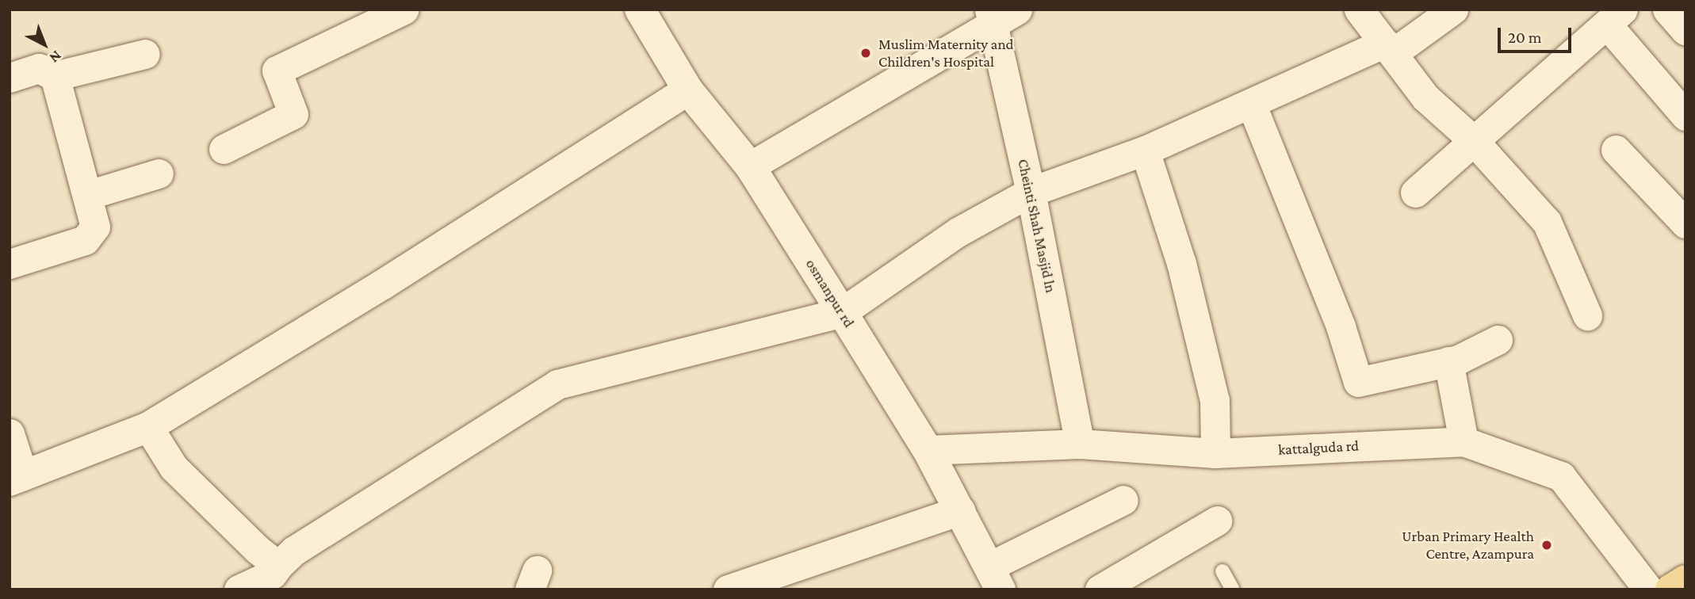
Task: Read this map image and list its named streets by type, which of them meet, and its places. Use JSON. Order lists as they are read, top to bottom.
{
  "streets": {
    "street": ["Cheinti Shah Masjid ln", "osmanpur rd", "kattalguda rd"]
  },
  "crossings": [
    ["Cheinti Shah Masjid ln", "kattalguda rd"],
    ["osmanpur rd", "kattalguda rd"]
  ],
  "places": ["Muslim Maternity and Children's Hospital", "Urban Primary Health Centre, Azampura"],
  "scale_bar": "20 m",
  "north": "bottom right"
}
